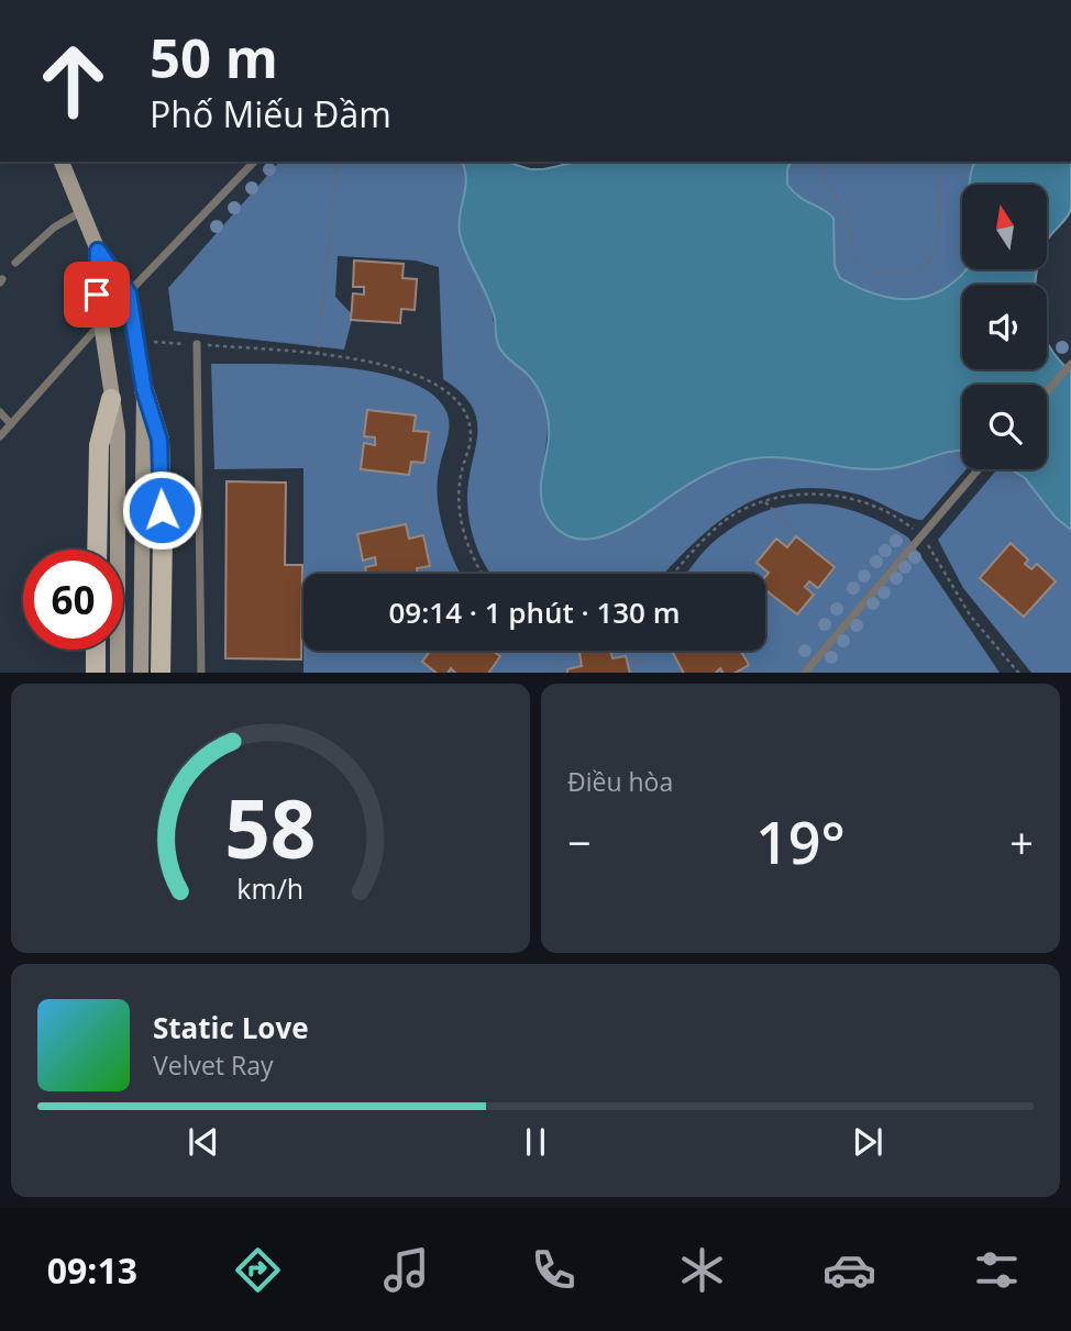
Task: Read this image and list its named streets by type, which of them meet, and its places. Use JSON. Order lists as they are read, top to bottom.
{
  "north": "top",
  "page": {
    "turn": ["50 m", "Phố Miếu Đầm"],
    "limit": "60",
    "trip": "09:14 · 1 phút · 130 m",
    "tile": "Điều hòa",
    "heat": ["−", "19°", "+"],
    "song": ["Static Love", "Velvet Ray"],
    "tabs": "09:13",
    "gauge": ["58", "km/h"]
  }
}
